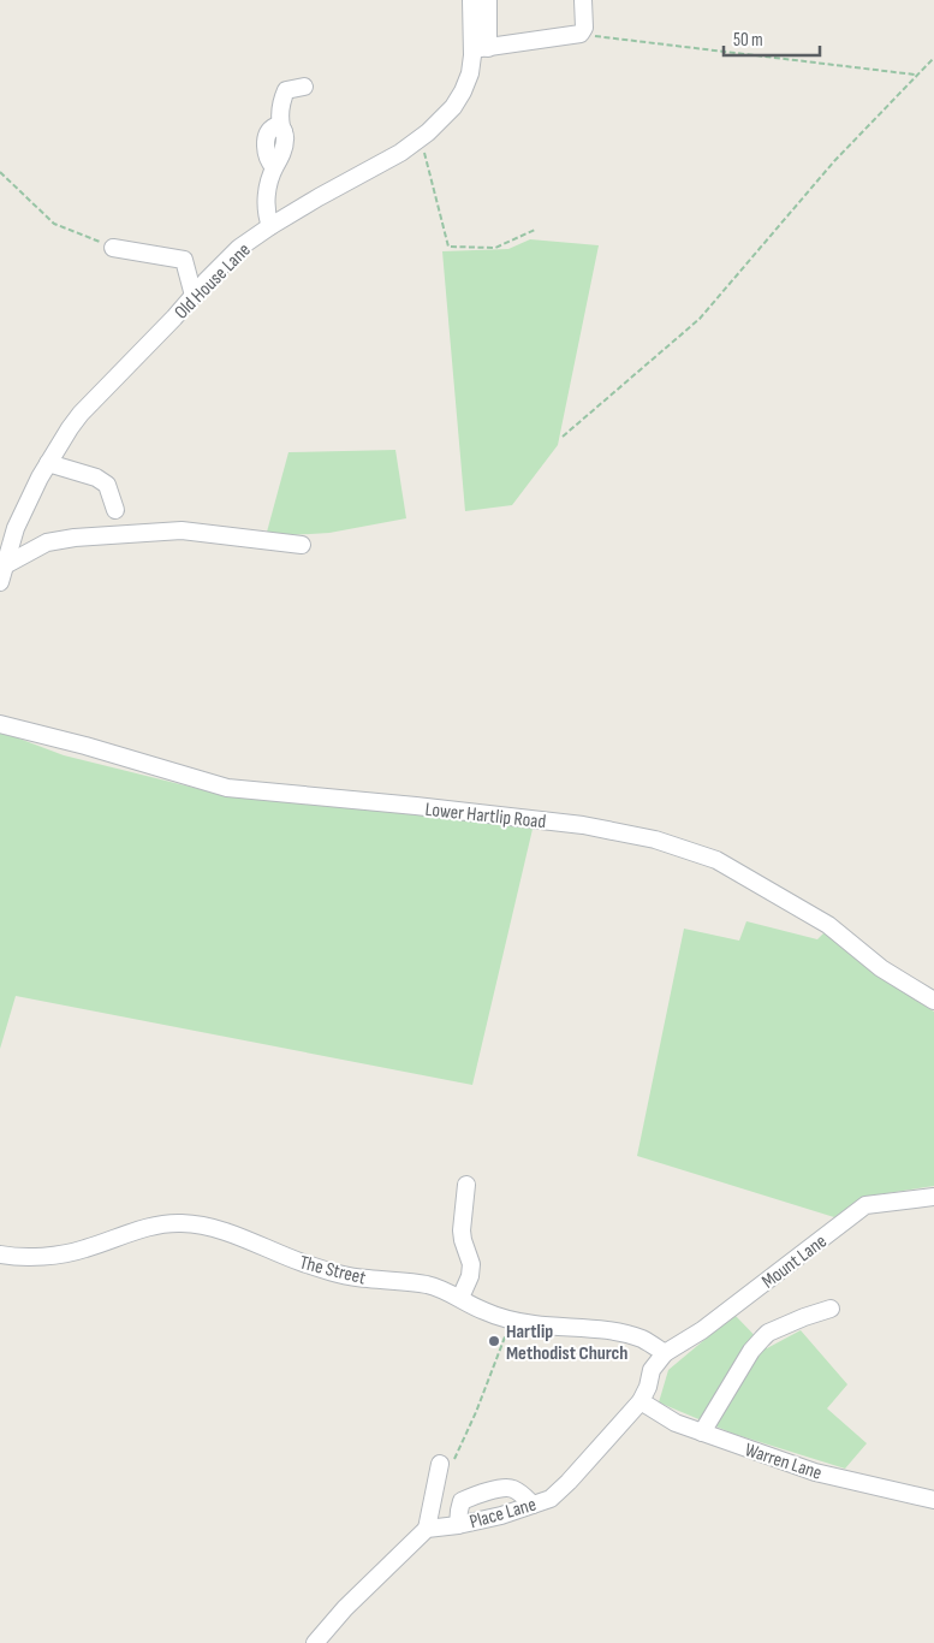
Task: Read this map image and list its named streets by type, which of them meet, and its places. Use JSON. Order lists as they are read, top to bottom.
{
  "streets": {
    "street": [
      "Old House Lane",
      "Lower Hartlip Road",
      "Mount Lane",
      "The Street",
      "Warren Lane",
      "Place Lane"
    ]
  },
  "crossings": [
    ["Mount Lane", "The Street"],
    ["Mount Lane", "Place Lane"],
    ["The Street", "Place Lane"],
    ["Warren Lane", "Place Lane"]
  ],
  "places": ["Hartlip Methodist Church"],
  "scale_bar": "50 m"
}
